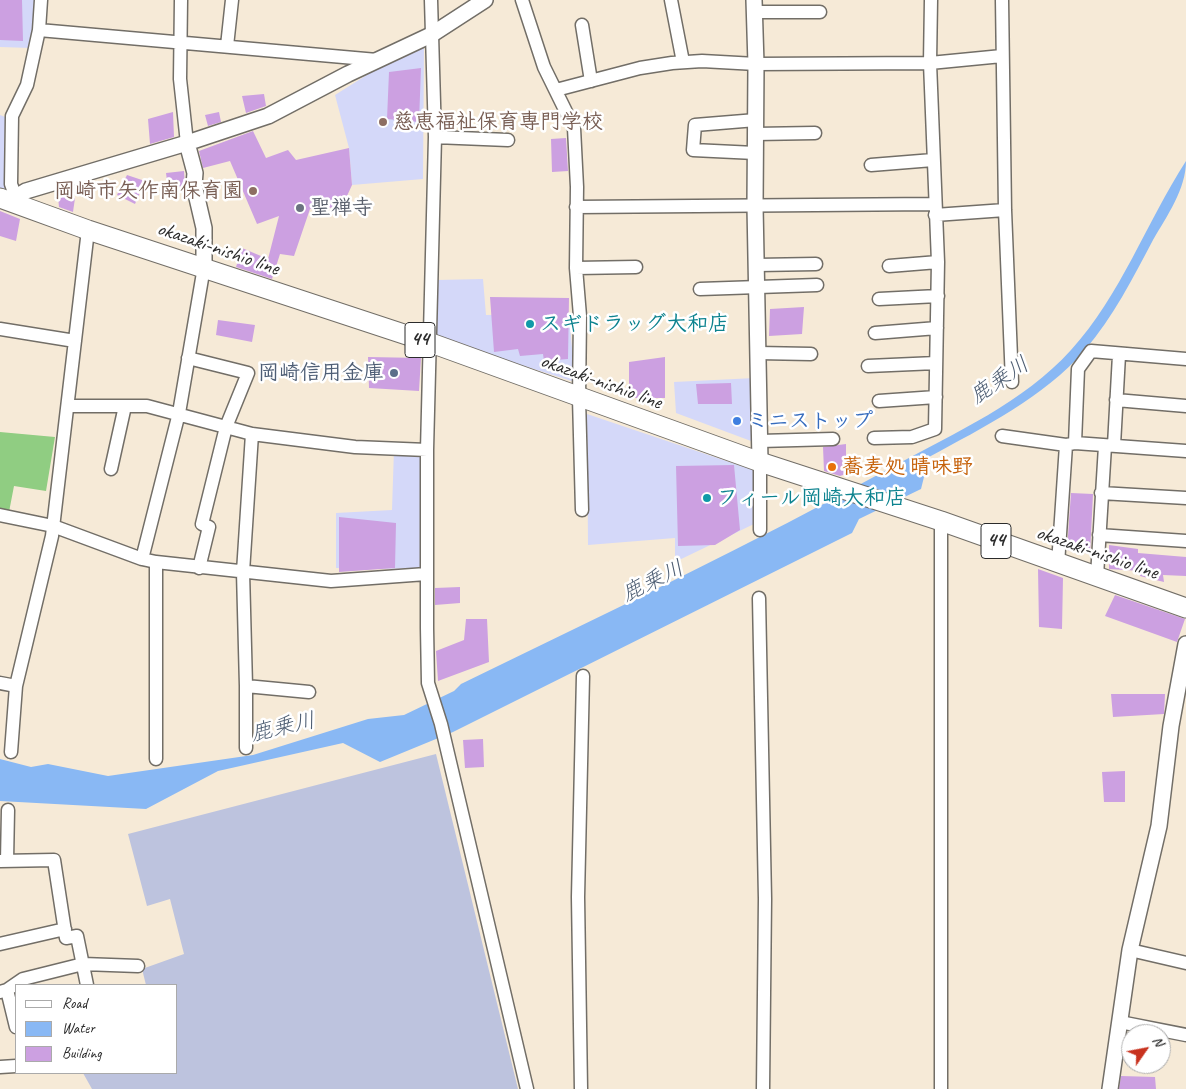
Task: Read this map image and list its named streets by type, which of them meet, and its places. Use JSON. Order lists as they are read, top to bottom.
{
  "streets": {
    "main road": ["okazaki-nishio line", "44"]
  },
  "water": ["鹿乗川"],
  "places": [
    "慈恵福祉保育専門学校",
    "岡崎市矢作南保育園",
    "聖禅寺",
    "スギドラッグ大和店",
    "岡崎信用金庫",
    "ミニストップ",
    "蕎麦処 晴味野",
    "フィール岡崎大和店"
  ],
  "legend": ["Road", "Water", "Building"],
  "north": "top right"
}
